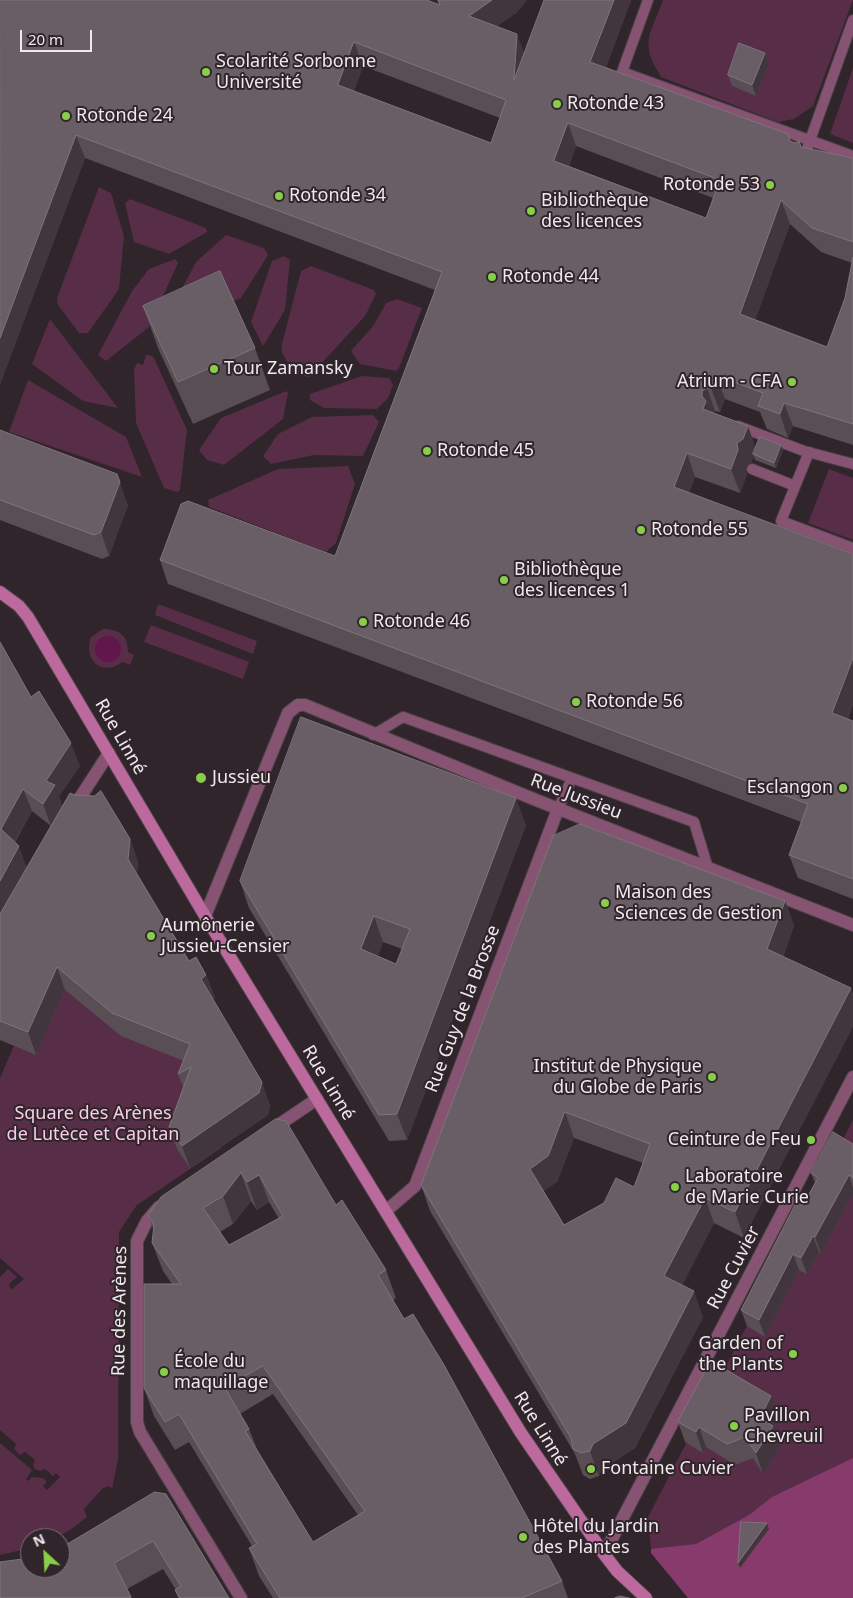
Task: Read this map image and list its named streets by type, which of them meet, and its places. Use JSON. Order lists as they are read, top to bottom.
{
  "streets": {
    "street": [
      "Rue Linné",
      "Rue Jussieu",
      "Rue Guy de la Brosse",
      "Rue Cuvier",
      "Rue des Arènes"
    ]
  },
  "crossings": [
    ["Rue Linné", "Rue Jussieu"],
    ["Rue Linné", "Rue Guy de la Brosse"],
    ["Rue Linné", "Rue Cuvier"],
    ["Rue Jussieu", "Rue Guy de la Brosse"]
  ],
  "parks": ["Square des Arènes de Lutèce et Capitan"],
  "places": [
    "Scolarité Sorbonne Université",
    "Rotonde 43",
    "Rotonde 24",
    "Rotonde 53",
    "Rotonde 34",
    "Bibliothèque des licences",
    "Rotonde 44",
    "Tour Zamansky",
    "Atrium - CFA",
    "Rotonde 45",
    "Rotonde 55",
    "Bibliothèque des licences 1",
    "Rotonde 46",
    "Rotonde 56",
    "Jussieu",
    "Esclangon",
    "Maison des Sciences de Gestion",
    "Aumônerie Jussieu-Censier",
    "Institut de Physique du Globe de Paris",
    "Ceinture de Feu",
    "Laboratoire de Marie Curie",
    "Garden of the Plants",
    "École du maquillage",
    "Pavillon Chevreuil",
    "Fontaine Cuvier",
    "Hôtel du Jardin des Plantes"
  ],
  "scale_bar": "20 m",
  "north": "top left"
}
